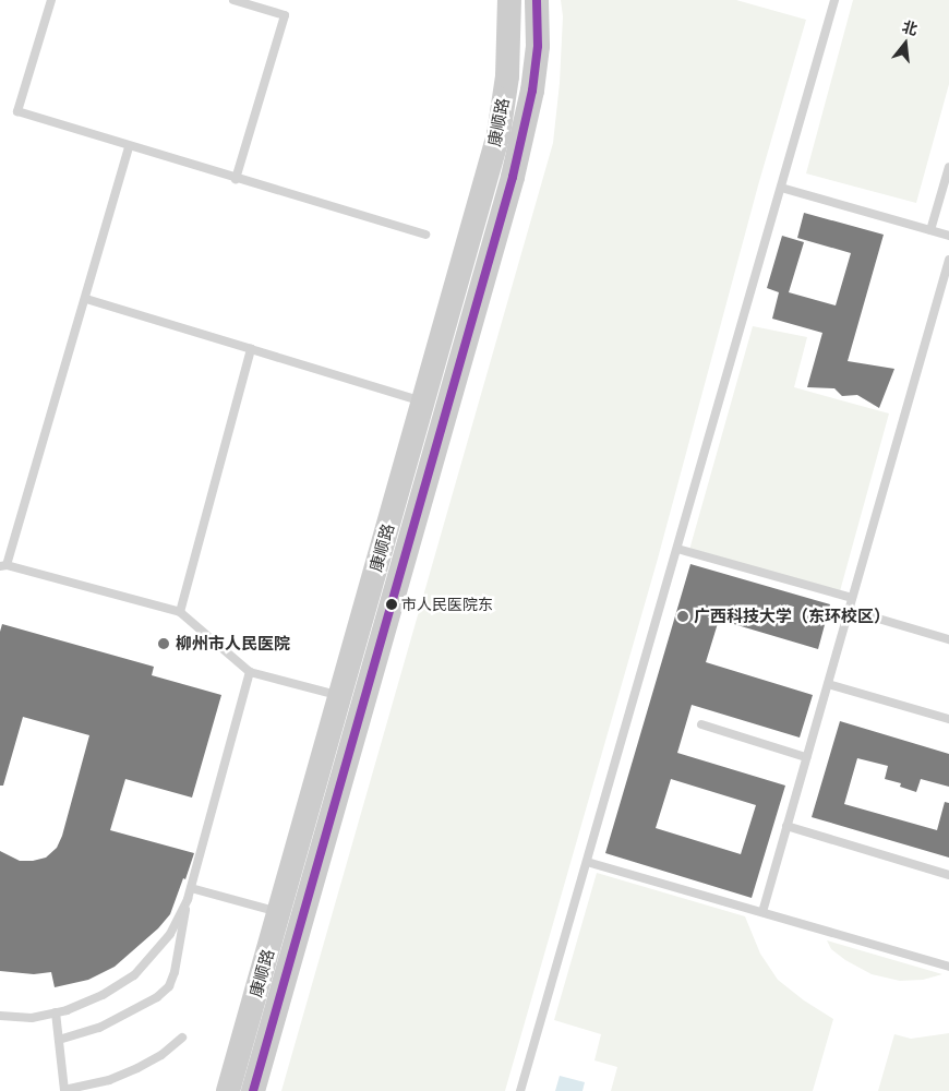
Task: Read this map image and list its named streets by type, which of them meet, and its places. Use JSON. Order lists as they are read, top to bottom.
{
  "streets": {
    "main road": ["康顺路"]
  },
  "places": ["市人民医院东", "广西科技大学（东环校区）", "柳州市人民医院"],
  "north": "top"
}
